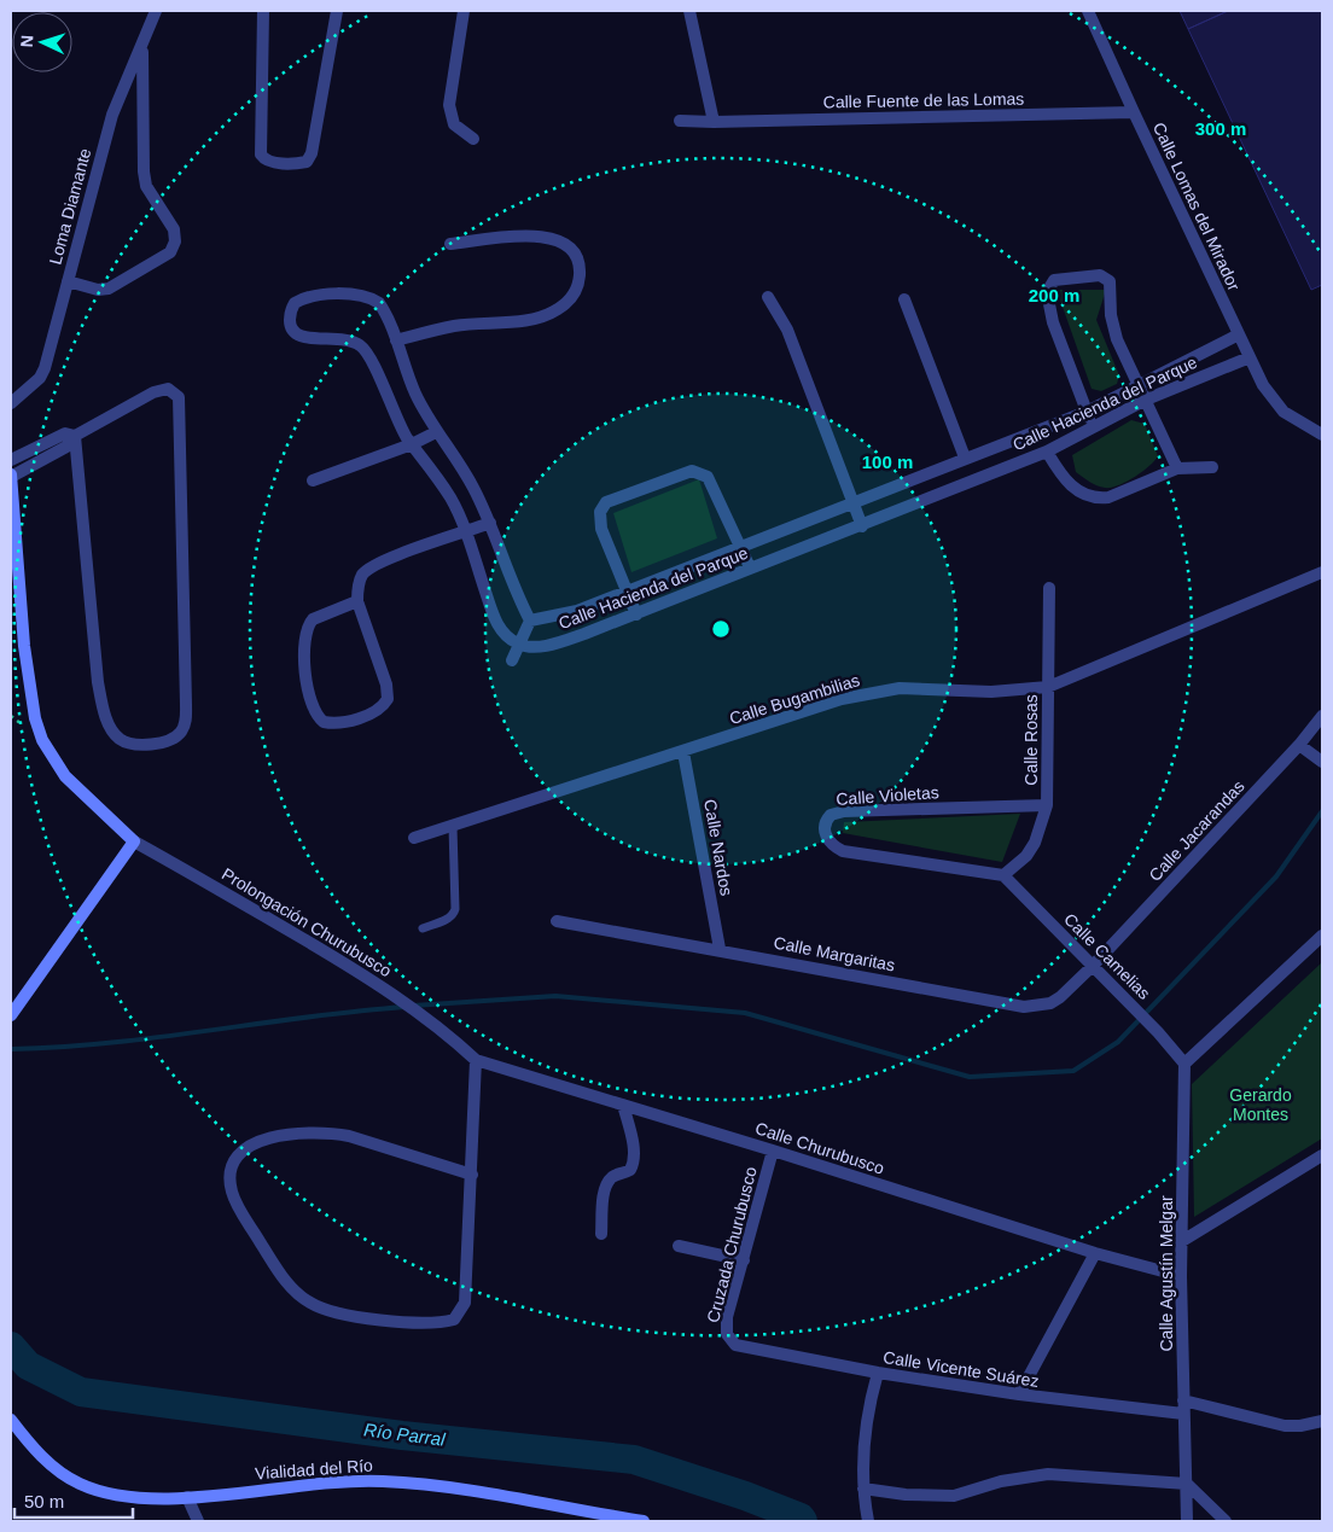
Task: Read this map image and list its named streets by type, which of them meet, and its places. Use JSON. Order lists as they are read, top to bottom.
{
  "streets": {
    "main road": ["Prolongación Churubusco", "Vialidad del Río"],
    "street": [
      "Calle Fuente de las Lomas",
      "Loma Diamante",
      "Calle Lomas del Mirador",
      "Calle Hacienda del Parque",
      "Calle Bugambilias",
      "Calle Rosas",
      "Calle Violetas",
      "Calle Jacarandas",
      "Calle Nardos",
      "Calle Margaritas",
      "Calle Camelias",
      "Calle Churubusco",
      "Cruzada Churubusco",
      "Calle Agustín Melgar",
      "Calle Vicente Suárez"
    ]
  },
  "crossings": [
    ["Calle Fuente de las Lomas", "Calle Lomas del Mirador"],
    ["Calle Lomas del Mirador", "Calle Hacienda del Parque"],
    ["Calle Bugambilias", "Calle Rosas"],
    ["Calle Bugambilias", "Calle Nardos"],
    ["Calle Rosas", "Calle Violetas"],
    ["Calle Rosas", "Calle Camelias"],
    ["Calle Violetas", "Calle Camelias"],
    ["Calle Jacarandas", "Calle Margaritas"],
    ["Calle Jacarandas", "Calle Camelias"],
    ["Calle Nardos", "Calle Margaritas"],
    ["Prolongación Churubusco", "Calle Churubusco"],
    ["Calle Margaritas", "Calle Camelias"],
    ["Calle Camelias", "Calle Agustín Melgar"],
    ["Calle Churubusco", "Cruzada Churubusco"],
    ["Calle Churubusco", "Calle Agustín Melgar"],
    ["Cruzada Churubusco", "Calle Vicente Suárez"],
    ["Calle Agustín Melgar", "Calle Vicente Suárez"]
  ],
  "water": ["Río Parral"],
  "parks": ["Gerardo Montes"],
  "scale_bar": "50 m",
  "north": "left",
  "rings": ["300 m", "200 m", "100 m"]
}
